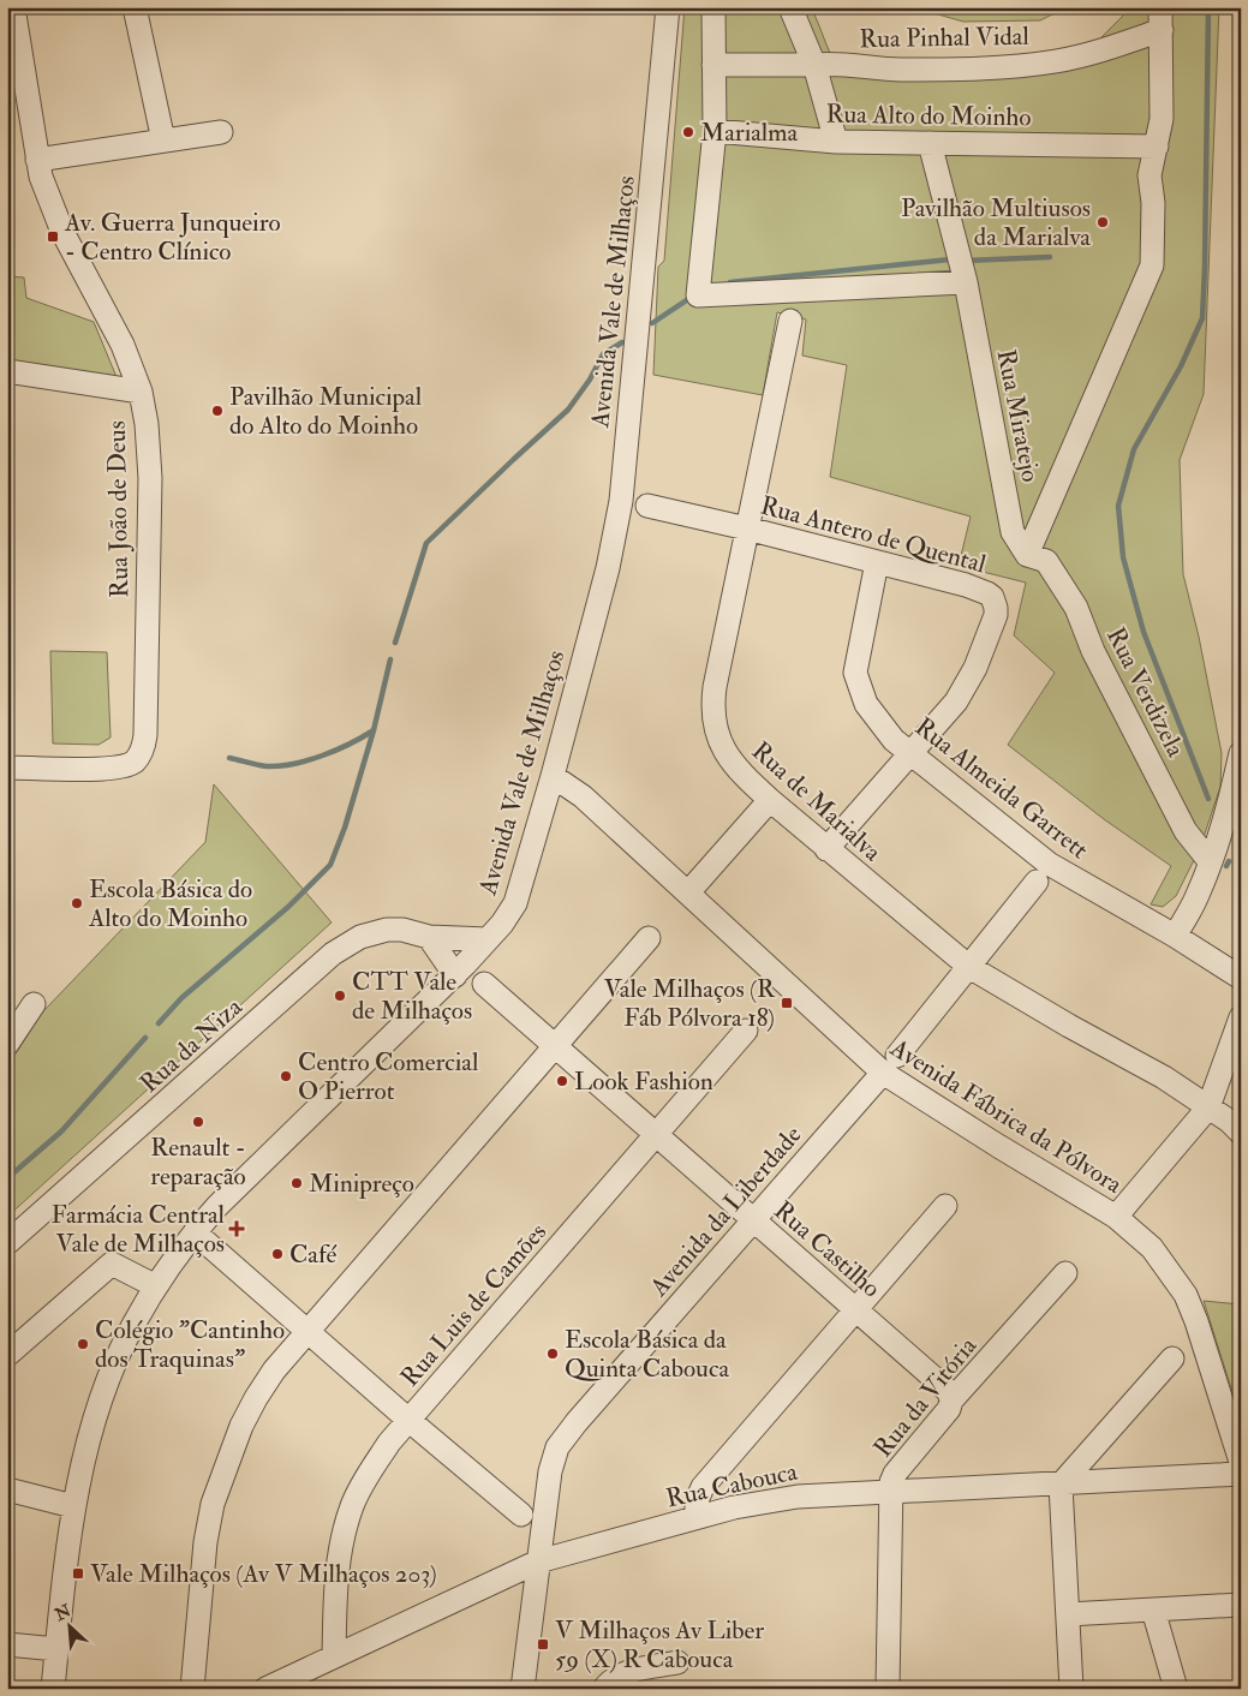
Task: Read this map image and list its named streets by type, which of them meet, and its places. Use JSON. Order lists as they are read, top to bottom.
{
  "streets": {
    "street": [
      "Rua Pinhal Vidal",
      "Rua Alto do Moinho",
      "Avenida Vale de Milhaços",
      "Rua Miratejo",
      "Rua João de Deus",
      "Rua Antero de Quental",
      "Rua Verdizela",
      "Rua Almeida Garrett",
      "Rua de Marialva",
      "Rua da Niza",
      "Avenida Fábrica da Pólvora",
      "Avenida da Liberdade",
      "Rua Castilho",
      "Rua Luis de Camões",
      "Rua da Vitória",
      "Rua Cabouca"
    ]
  },
  "crossings": [
    ["Rua Alto do Moinho", "Rua Miratejo"],
    ["Avenida Vale de Milhaços", "Rua da Niza"],
    ["Avenida Vale de Milhaços", "Avenida Fábrica da Pólvora"],
    ["Rua Miratejo", "Rua Verdizela"],
    ["Rua Antero de Quental", "Rua Almeida Garrett"],
    ["Rua Antero de Quental", "Rua de Marialva"],
    ["Rua de Marialva", "Avenida da Liberdade"],
    ["Avenida Fábrica da Pólvora", "Avenida da Liberdade"],
    ["Avenida da Liberdade", "Rua Castilho"],
    ["Avenida da Liberdade", "Rua Cabouca"],
    ["Rua Castilho", "Rua Luis de Camões"],
    ["Rua Castilho", "Rua da Vitória"],
    ["Rua Luis de Camões", "Rua Cabouca"],
    ["Rua da Vitória", "Rua Cabouca"]
  ],
  "places": {
    "other": [
      "Marialma",
      "Pavilhão Multiusos da Marialva",
      "Pavilhão Municipal do Alto do Moinho",
      "Escola Básica do Alto do Moinho",
      "CTT Vale de Milhaços",
      "Centro Comercial O Pierrot",
      "Look Fashion",
      "Renault - reparação",
      "Minipreço",
      "Café",
      "Colégio \"Cantinho dos Traquinas\"",
      "Escola Básica da Quinta Cabouca"
    ],
    "transit": [
      "Av. Guerra Junqueiro - Centro Clínico",
      "Vale Milhaços (R Fáb Pólvora 18)",
      "Vale Milhaços (Av V Milhaços 203)",
      "V Milhaços Av Liber 59 (X) R Cabouca"
    ],
    "health": ["Farmácia Central Vale de Milhaços"]
  },
  "north": "top left"
}
